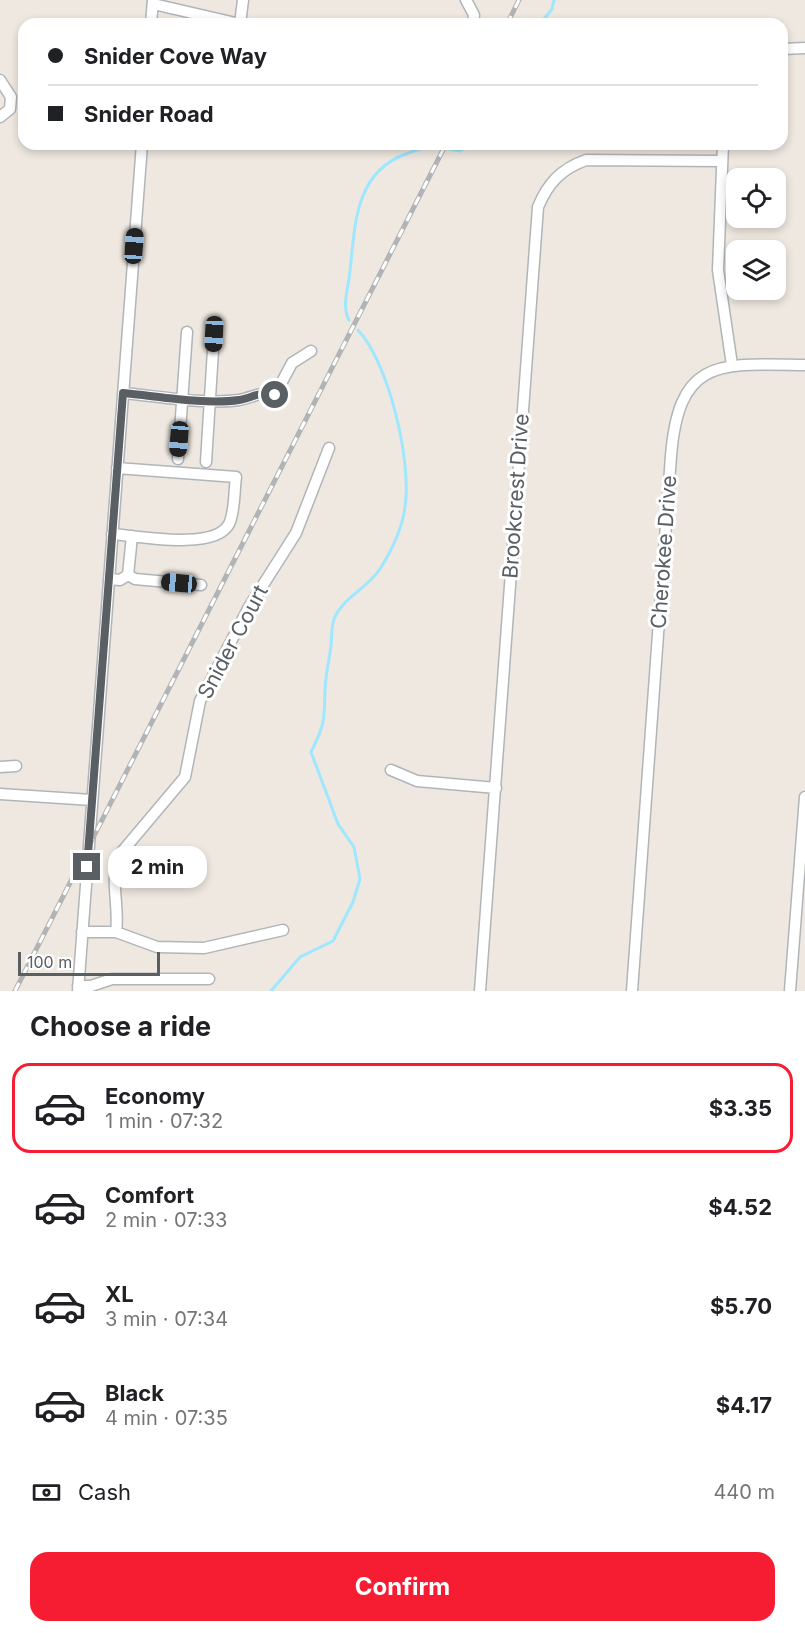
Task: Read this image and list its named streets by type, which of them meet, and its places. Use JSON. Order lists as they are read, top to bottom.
{
  "streets": {
    "street": ["Brookcrest Drive", "Cherokee Drive", "Snider Court"]
  },
  "scale_bar": "100 m",
  "page": {
    "banner": ["Snider Cove Way", "Snider Road"],
    "bubble": "2 min",
    "scale": "100 m",
    "heading": "Choose a ride",
    "list": [
      {
        "name": "Economy",
        "note": "1 min · 07:32",
        "value": "$3.35"
      },
      {
        "name": "Comfort",
        "note": "2 min · 07:33",
        "value": "$4.52"
      },
      {
        "name": "XL",
        "note": "3 min · 07:34",
        "value": "$5.70"
      },
      {
        "name": "Black",
        "note": "4 min · 07:35",
        "value": "$4.17"
      }
    ],
    "pay": ["Cash", "440 m"],
    "buttons": "Confirm"
  }
}
